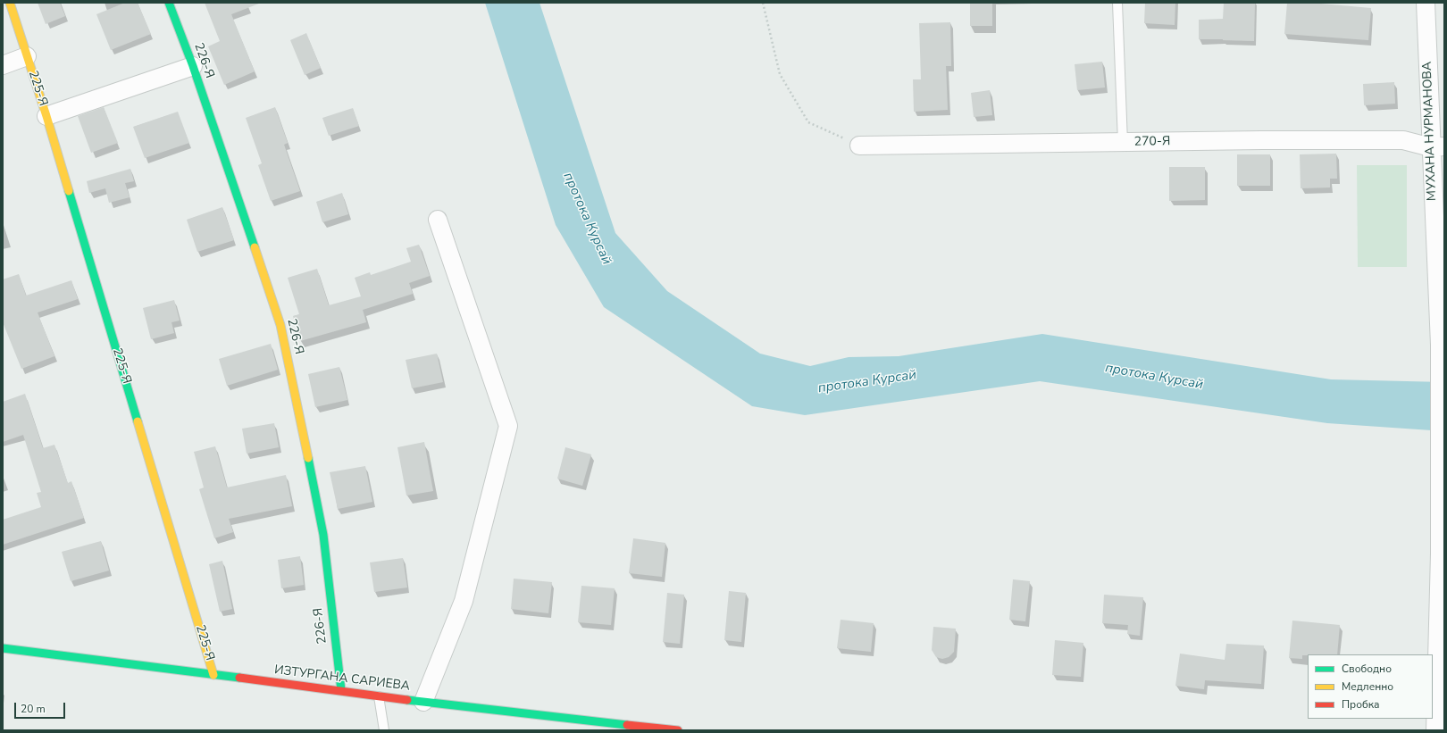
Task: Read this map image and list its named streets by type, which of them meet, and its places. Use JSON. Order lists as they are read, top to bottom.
{
  "streets": {
    "street": [
      "226-Я",
      "225-Я",
      "МУХАНА НУРМАНОВА",
      "270-Я",
      "ИЗТУРГАНА САРИЕВА"
    ]
  },
  "crossings": [
    ["226-Я", "ИЗТУРГАНА САРИЕВА"],
    ["225-Я", "ИЗТУРГАНА САРИЕВА"],
    ["МУХАНА НУРМАНОВА", "270-Я"]
  ],
  "water": ["протока Курсай"],
  "legend": ["Свободно", "Медленно", "Пробка"],
  "scale_bar": "20 m"
}
